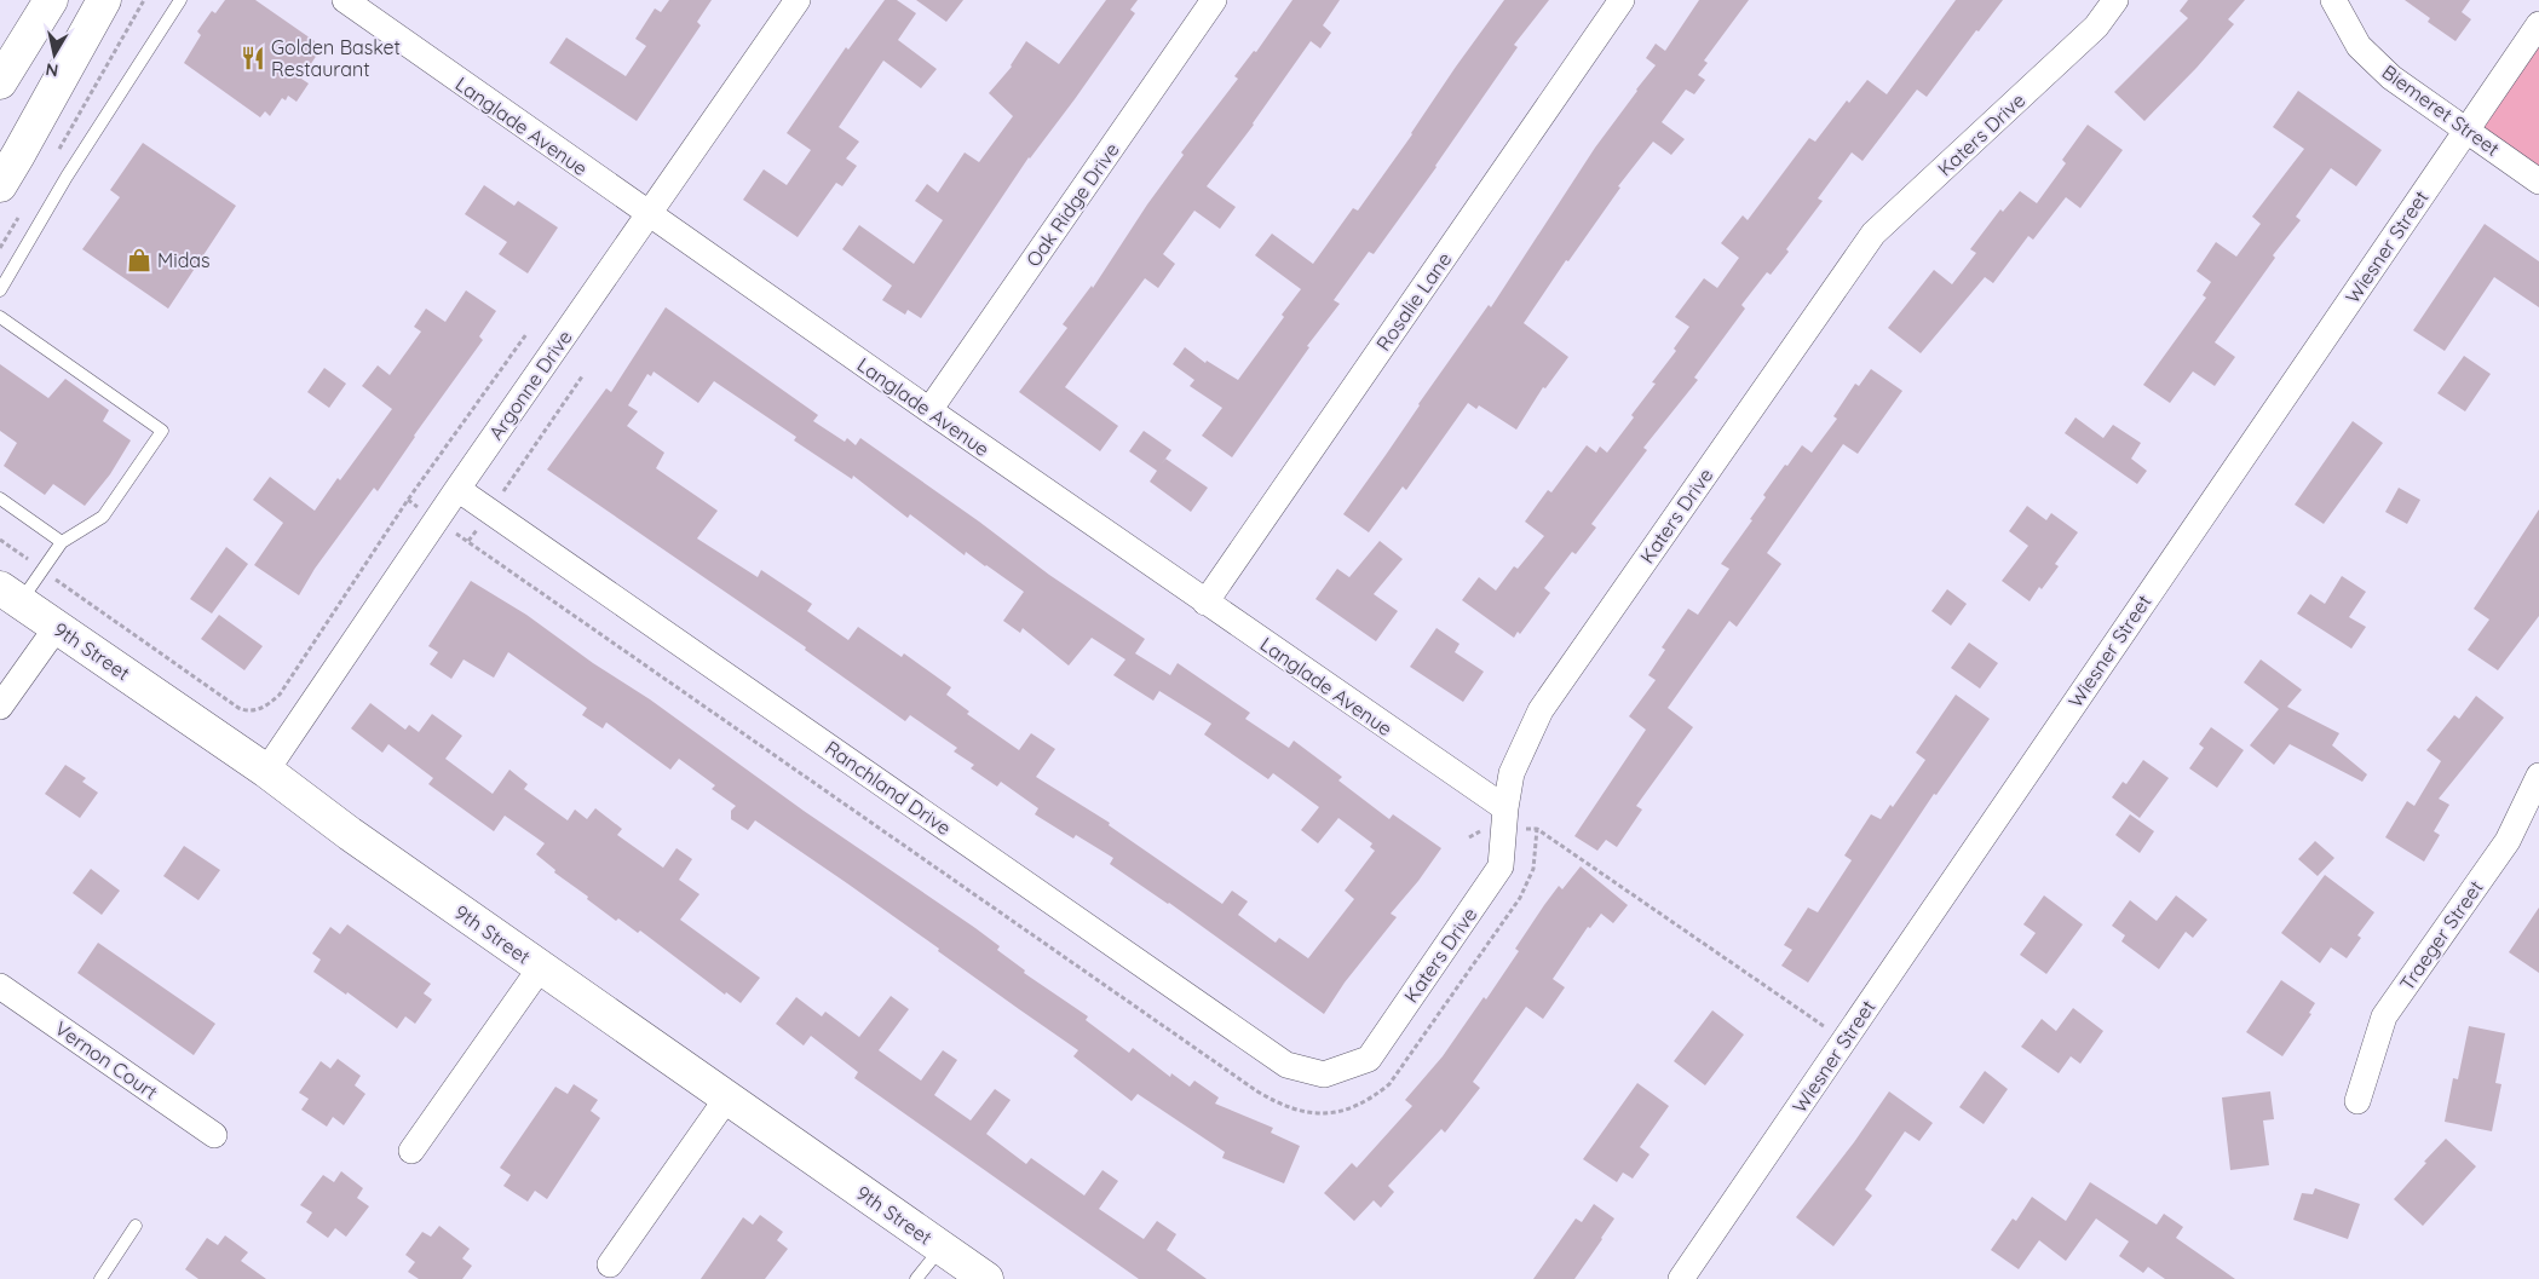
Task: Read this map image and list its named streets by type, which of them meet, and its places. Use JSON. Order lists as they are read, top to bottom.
{
  "streets": {
    "street": [
      "Biemeret Street",
      "Langlade Avenue",
      "Katers Drive",
      "Oak Ridge Drive",
      "Wiesner Street",
      "Rosalie Lane",
      "Argonne Drive",
      "9th Street",
      "Ranchland Drive",
      "Traeger Street",
      "Vernon Court"
    ]
  },
  "crossings": [
    ["Biemeret Street", "Wiesner Street"],
    ["Langlade Avenue", "Katers Drive"],
    ["Langlade Avenue", "Oak Ridge Drive"],
    ["Langlade Avenue", "Rosalie Lane"],
    ["Langlade Avenue", "Argonne Drive"],
    ["Katers Drive", "Ranchland Drive"],
    ["Argonne Drive", "9th Street"],
    ["Argonne Drive", "Ranchland Drive"]
  ],
  "places": {
    "restaurant": ["Golden Basket Restaurant"],
    "shop": ["Midas"]
  },
  "north": "bottom"
}
